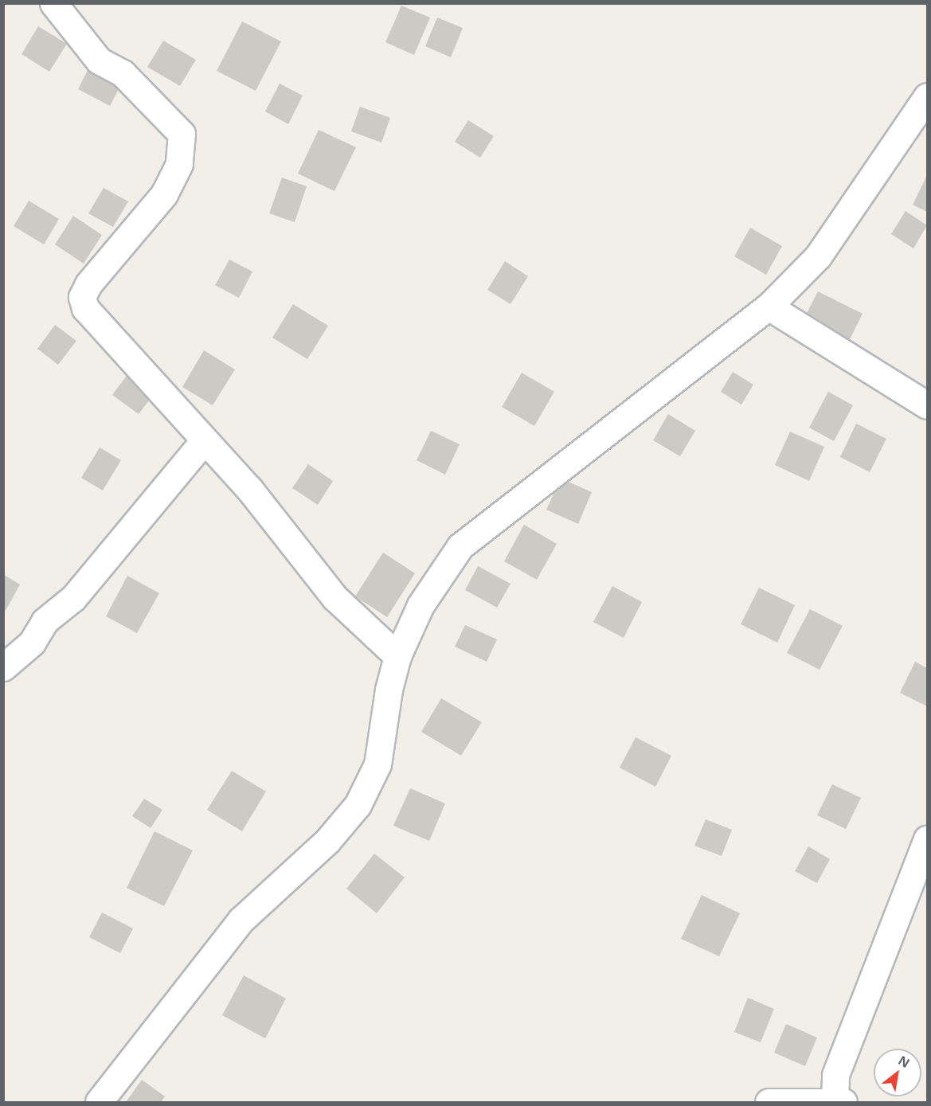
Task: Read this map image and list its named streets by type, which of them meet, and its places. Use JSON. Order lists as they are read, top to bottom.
{
  "north": "top right"
}
